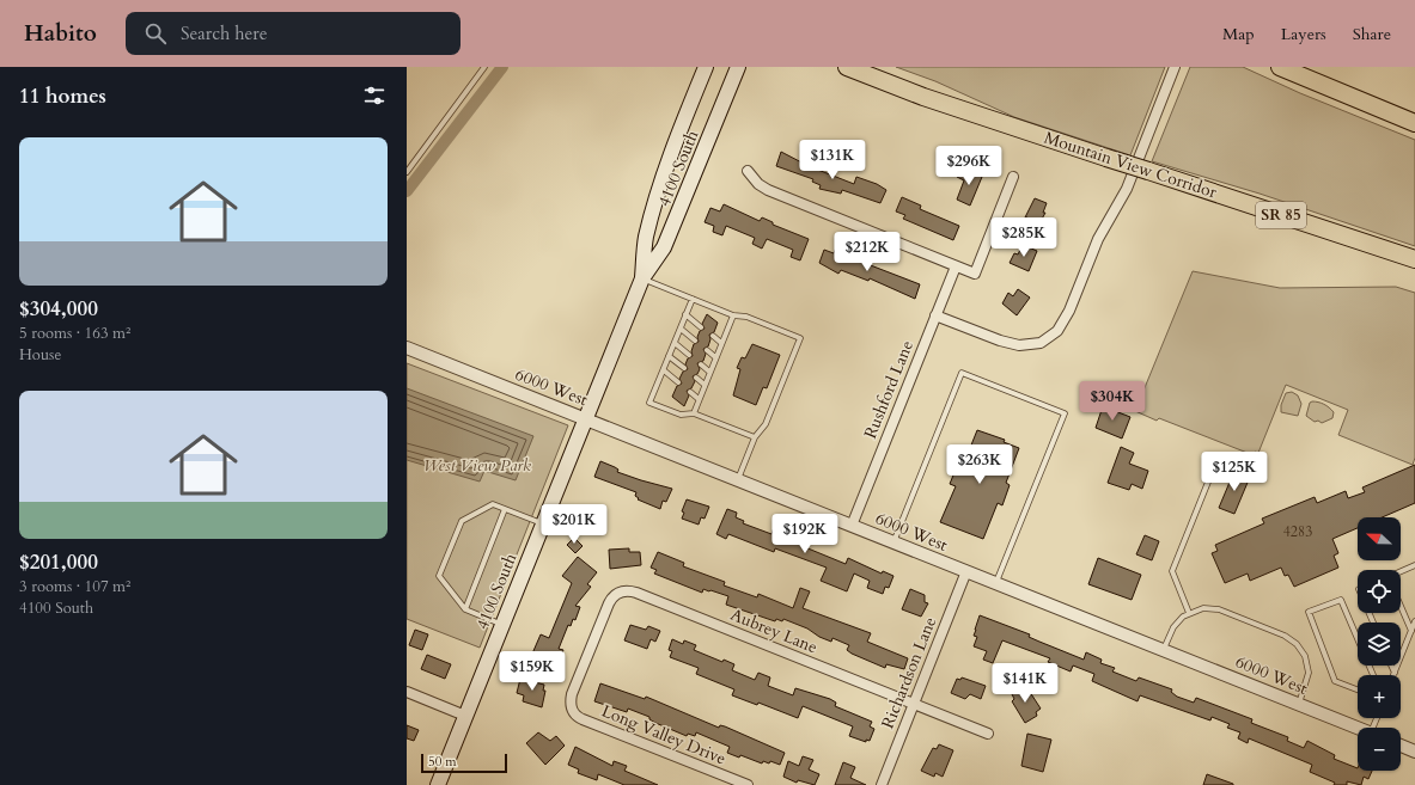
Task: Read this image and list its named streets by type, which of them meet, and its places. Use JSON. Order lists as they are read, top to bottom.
{
  "streets": {
    "highway": ["Mountain View Corridor", "SR 85"],
    "main road": ["4100 South"],
    "street": [
      "6000 West",
      "Rushford Lane",
      "Aubrey Lane",
      "Richardson Lane",
      "Long Valley Drive"
    ]
  },
  "crossings": [
    ["4100 South", "6000 West"],
    ["6000 West", "Rushford Lane"],
    ["6000 West", "Richardson Lane"],
    ["Aubrey Lane", "Richardson Lane"],
    ["Aubrey Lane", "Long Valley Drive"]
  ],
  "parks": ["West View Park"],
  "house_numbers": ["4283"],
  "scale_bar": "50 m",
  "north": "left",
  "page": {
    "header": "Habito",
    "search": "Search here",
    "nav": ["Map", "Layers", "Share"],
    "heading": "11 homes",
    "list": [
      {
        "name": "$304,000",
        "note": "5 rooms · 163 m² · House"
      },
      {
        "name": "$201,000",
        "note": "3 rooms · 107 m² · 4100 South"
      }
    ],
    "price": [
      "$131K",
      "$296K",
      "$285K",
      "$212K",
      "$304K",
      "$263K",
      "$125K",
      "$201K",
      "$192K",
      "$159K",
      "$141K"
    ],
    "map_buttons": ["+", "−"],
    "scale": "50 m"
  }
}
